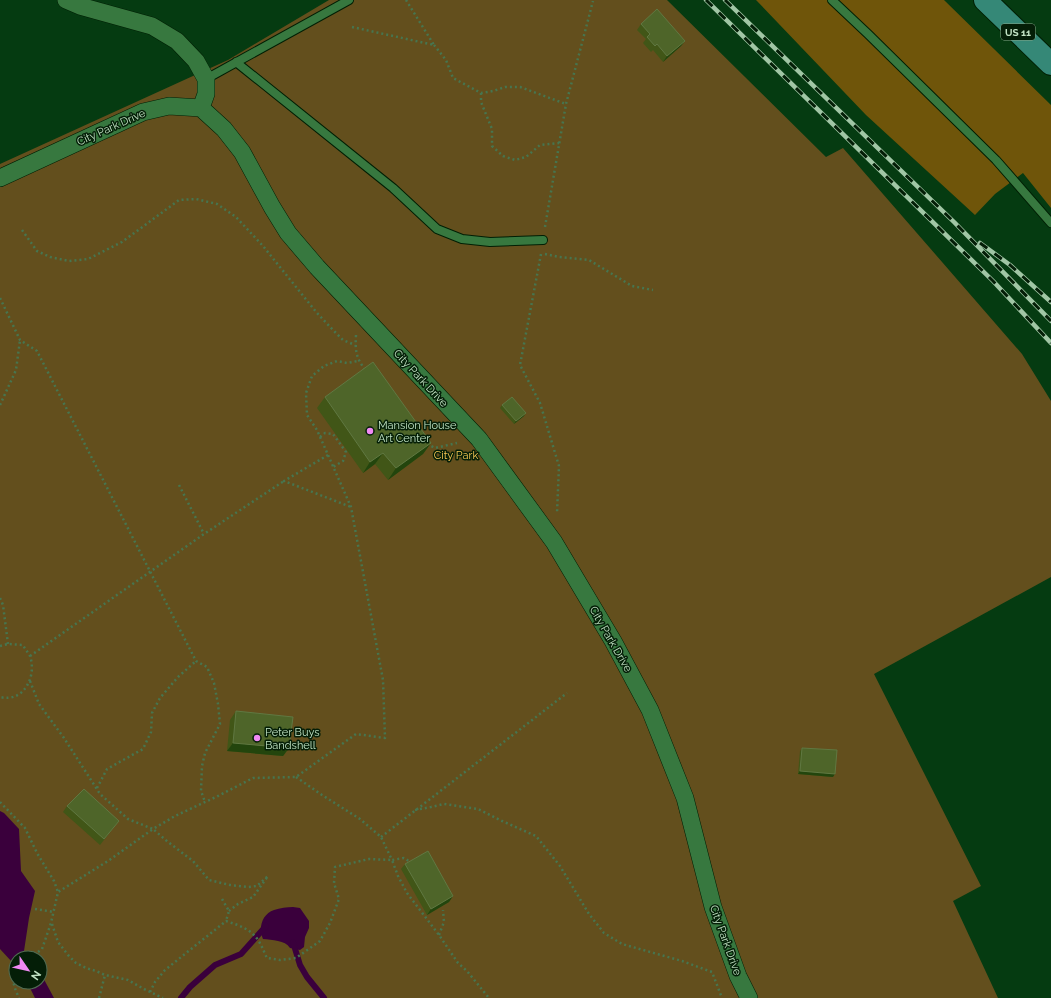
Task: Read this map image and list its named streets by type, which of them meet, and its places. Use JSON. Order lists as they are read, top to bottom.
{
  "streets": {
    "main road": ["US 11"],
    "street": ["City Park Drive"]
  },
  "parks": ["City Park"],
  "places": ["Mansion House Art Center", "Peter Buys Bandshell"],
  "north": "bottom right"
}
